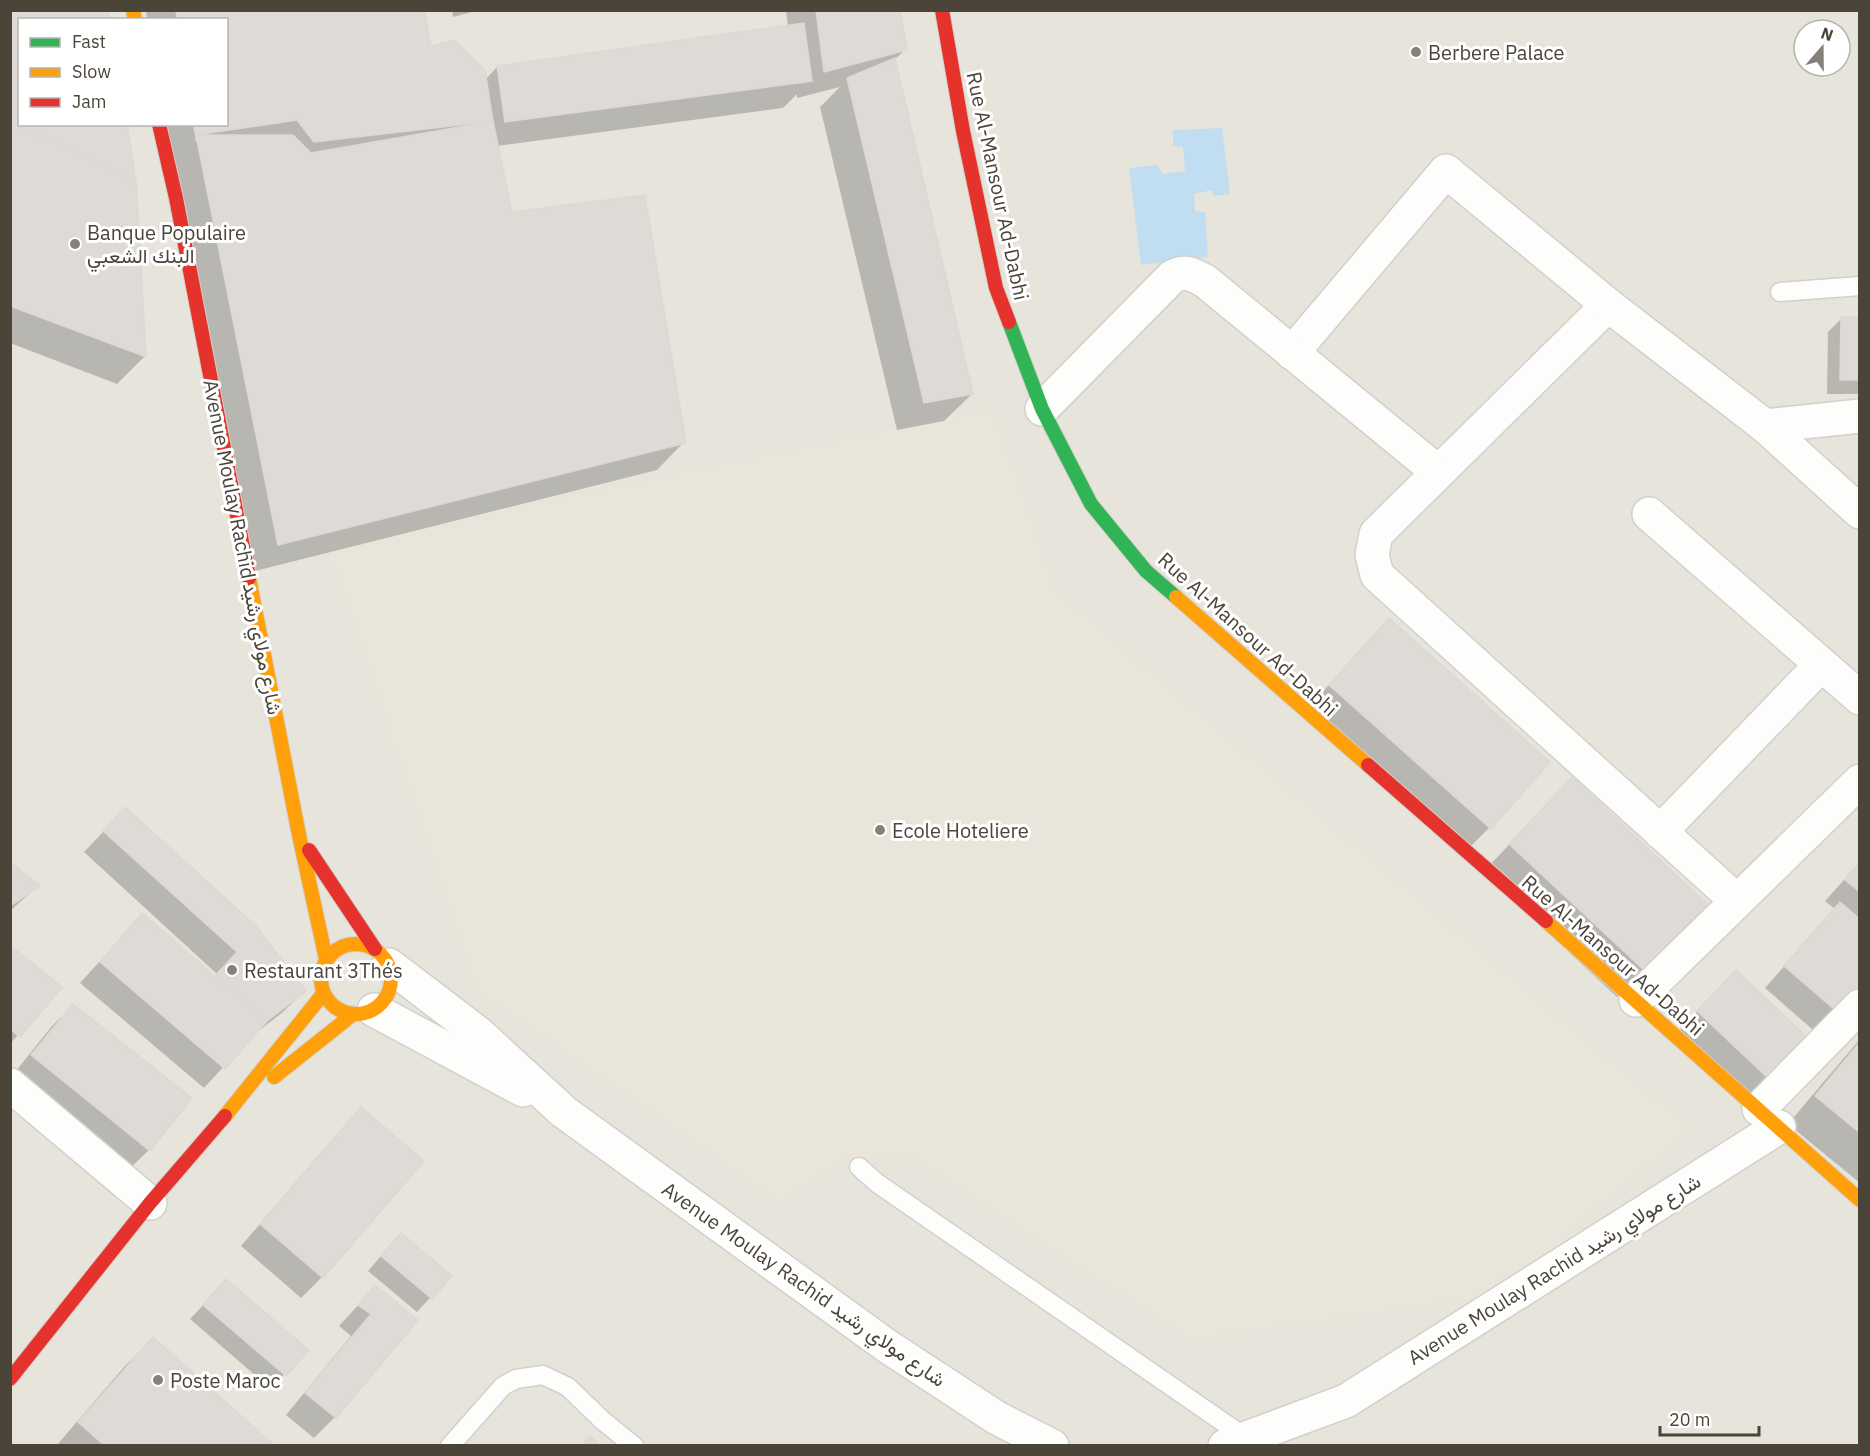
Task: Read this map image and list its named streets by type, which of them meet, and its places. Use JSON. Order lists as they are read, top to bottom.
{
  "streets": {
    "main road": ["Rue Al-Mansour Ad-Dabhi", "Avenue Moulay Rachid شارع مولاي رشيد"]
  },
  "crossings": [
    ["Rue Al-Mansour Ad-Dabhi", "Avenue Moulay Rachid شارع مولاي رشيد"]
  ],
  "places": [
    "Berbere Palace",
    "Banque Populaire البنك الشعبي",
    "Ecole Hoteliere",
    "Restaurant 3Thés",
    "Poste Maroc"
  ],
  "legend": ["Fast", "Slow", "Jam"],
  "scale_bar": "20 m",
  "north": "top"
}
